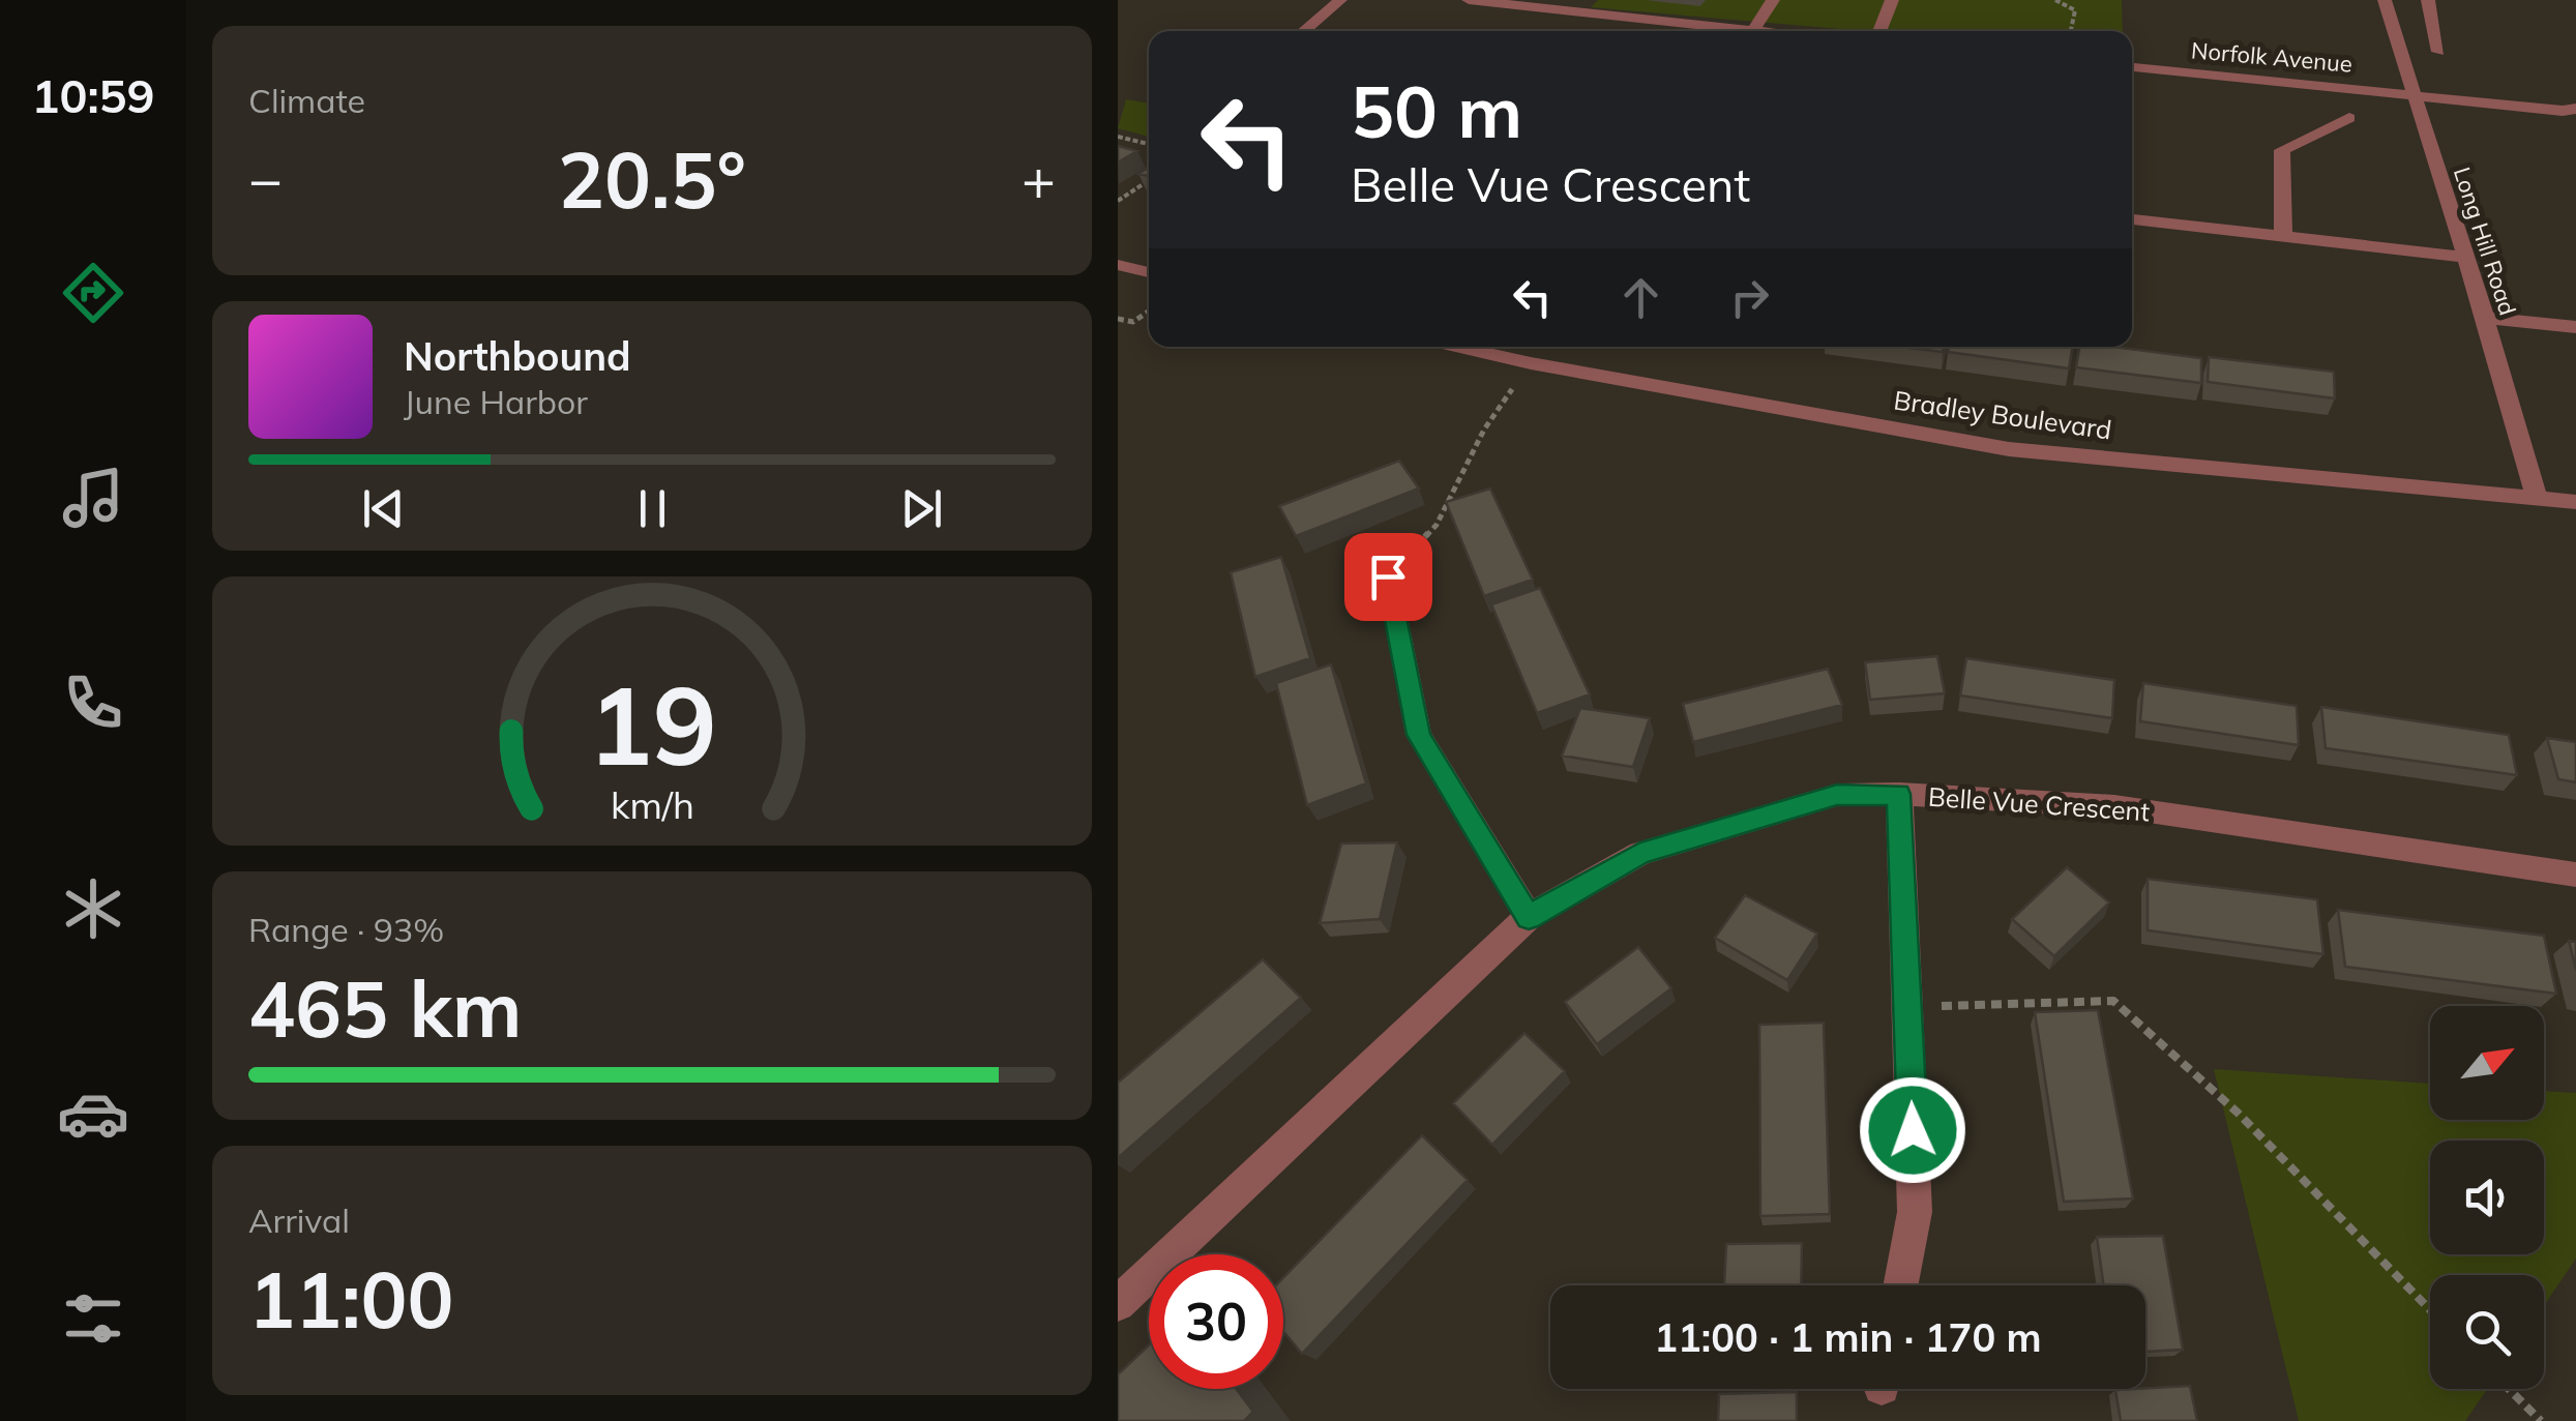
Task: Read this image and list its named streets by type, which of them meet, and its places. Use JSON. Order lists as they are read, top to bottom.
{
  "streets": {
    "street": [
      "Norfolk Avenue",
      "Long Hill Road",
      "Bradley Boulevard",
      "Belle Vue Crescent"
    ]
  },
  "crossings": [
    ["Norfolk Avenue", "Long Hill Road"],
    ["Long Hill Road", "Bradley Boulevard"]
  ],
  "north": "top right",
  "page": {
    "tabs": "10:59",
    "tile": [
      "Climate",
      ["Range · 93%", "465 km"],
      ["Arrival", "11:00"]
    ],
    "turn": ["50 m", "Belle Vue Crescent"],
    "heat": ["−", "20.5°", "+"],
    "song": ["Northbound", "June Harbor"],
    "limit": "30",
    "trip": "11:00 · 1 min · 170 m",
    "gauge": ["19", "km/h"]
  }
}
